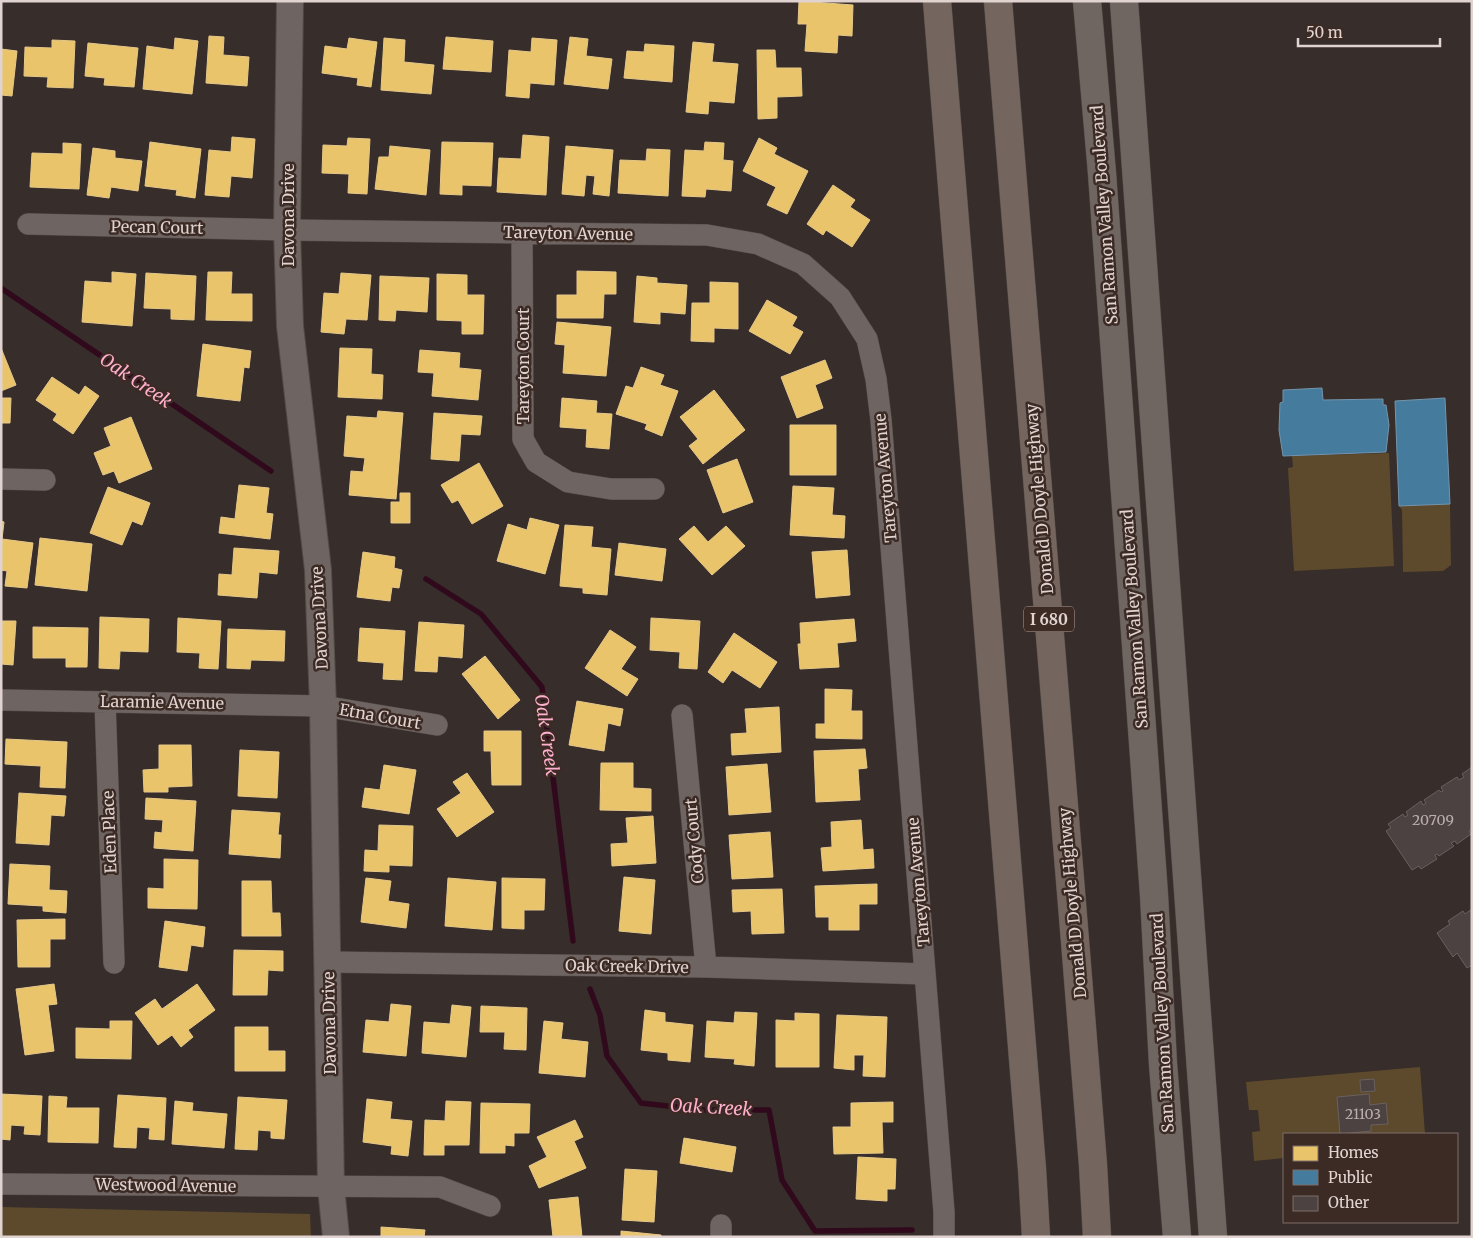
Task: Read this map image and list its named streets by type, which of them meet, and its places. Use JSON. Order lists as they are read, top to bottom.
{
  "streets": {
    "highway": ["Donald D Doyle Highway", "I 680"],
    "main road": ["San Ramon Valley Boulevard"],
    "street": [
      "Davona Drive",
      "Pecan Court",
      "Tareyton Avenue",
      "Tareyton Court",
      "Laramie Avenue",
      "Etna Court",
      "Eden Place",
      "Cody Court",
      "Oak Creek Drive",
      "Westwood Avenue"
    ]
  },
  "crossings": [
    ["Davona Drive", "Pecan Court"],
    ["Davona Drive", "Tareyton Avenue"],
    ["Davona Drive", "Laramie Avenue"],
    ["Davona Drive", "Etna Court"],
    ["Davona Drive", "Oak Creek Drive"],
    ["Davona Drive", "Westwood Avenue"],
    ["Pecan Court", "Tareyton Avenue"],
    ["Tareyton Avenue", "Tareyton Court"],
    ["Tareyton Avenue", "Oak Creek Drive"],
    ["Laramie Avenue", "Etna Court"],
    ["Laramie Avenue", "Eden Place"],
    ["Cody Court", "Oak Creek Drive"]
  ],
  "water": ["Oak Creek"],
  "house_numbers": ["20709", "21103"],
  "legend": ["Homes", "Public", "Other"],
  "scale_bar": "50 m"
}
